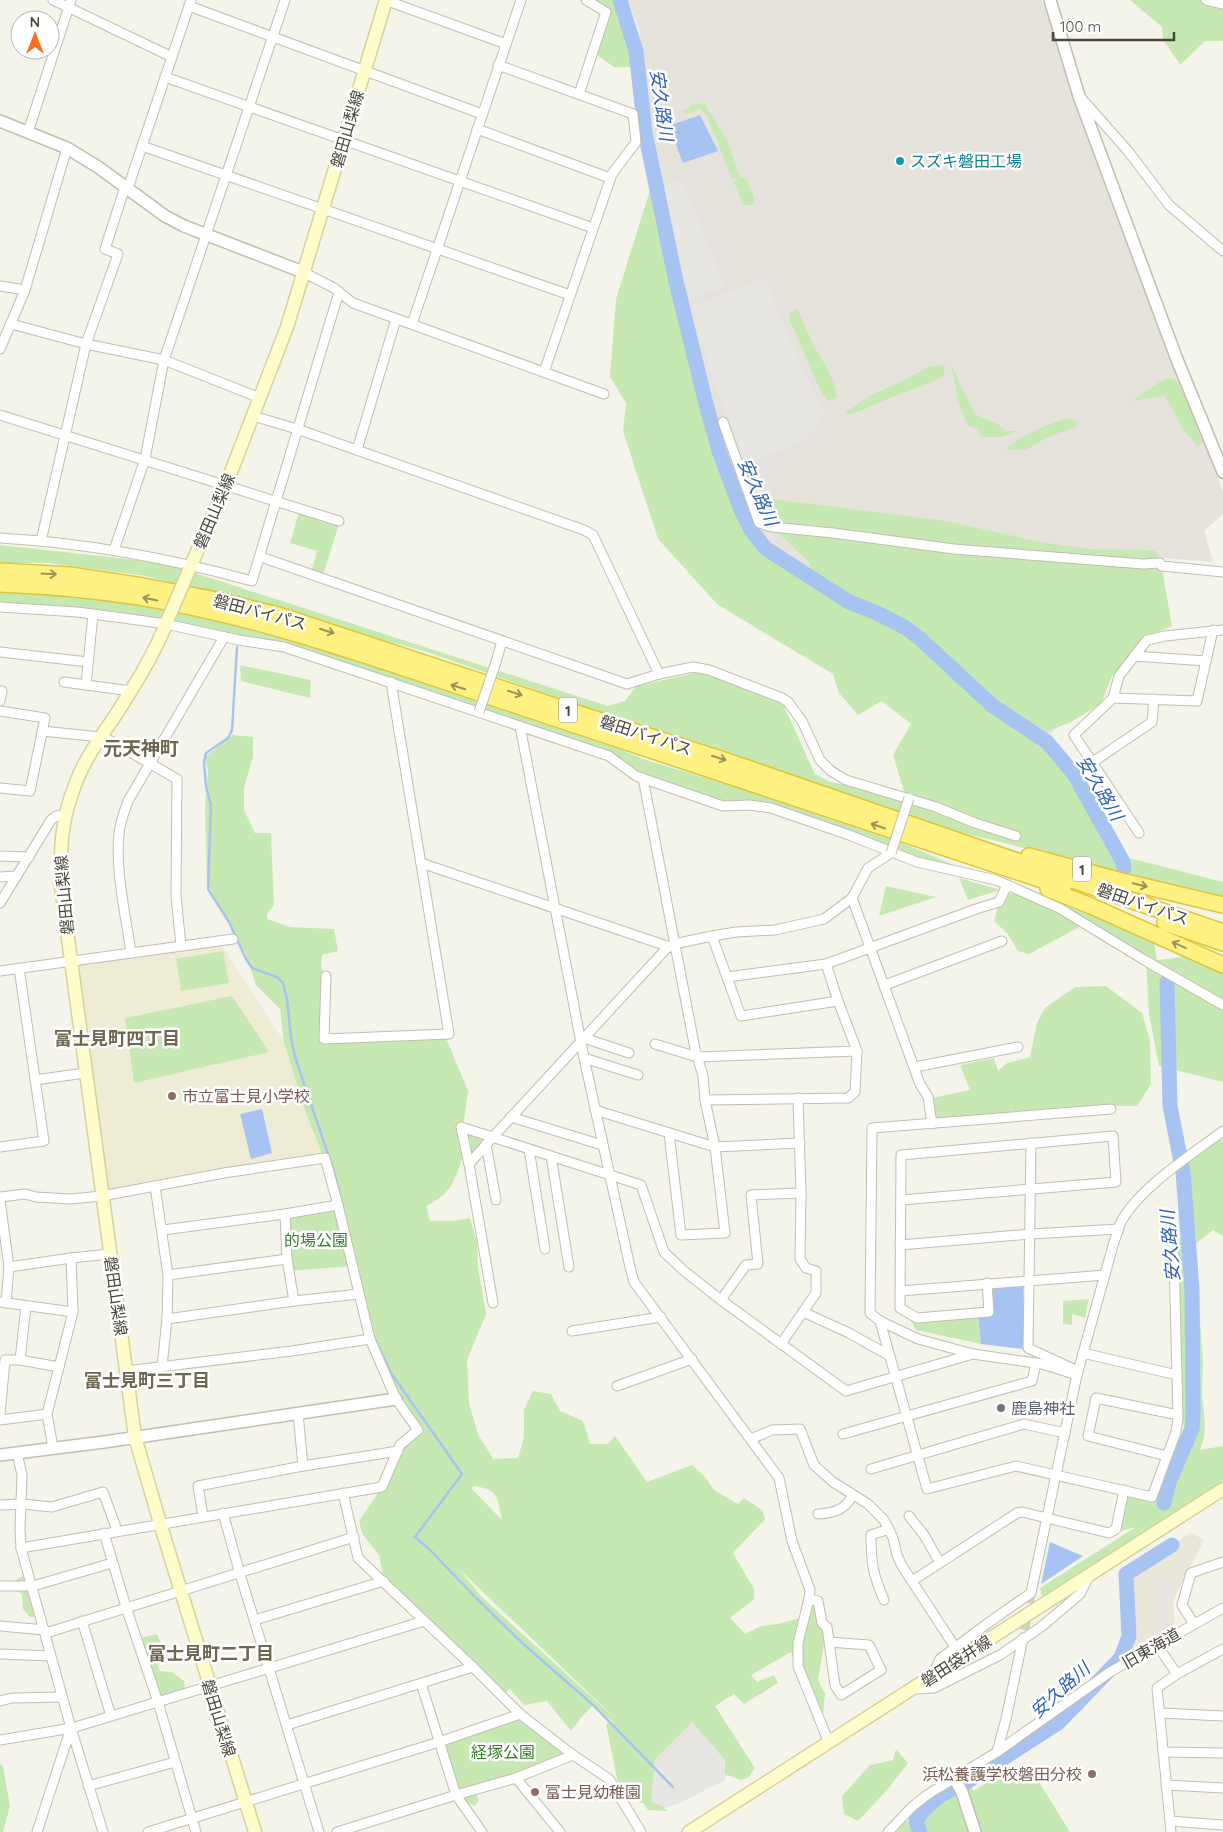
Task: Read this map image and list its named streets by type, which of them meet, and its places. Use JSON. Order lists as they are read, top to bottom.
{
  "streets": {
    "highway": ["磐田バイパス", "1"],
    "main road": ["磐田山梨線", "磐田袋井線"],
    "street": ["旧東海道"]
  },
  "crossings": [
    ["磐田バイパス", "1"]
  ],
  "districts": [
    "元天神町",
    "富士見町四丁目",
    "富士見町三丁目",
    "富士見町二丁目"
  ],
  "water": ["安久路川"],
  "parks": ["的場公園", "経塚公園"],
  "places": [
    "スズキ磐田工場",
    "市立富士見小学校",
    "鹿島神社",
    "浜松養護学校磐田分校",
    "富士見幼稚園"
  ],
  "scale_bar": "100 m",
  "north": "top"
}
